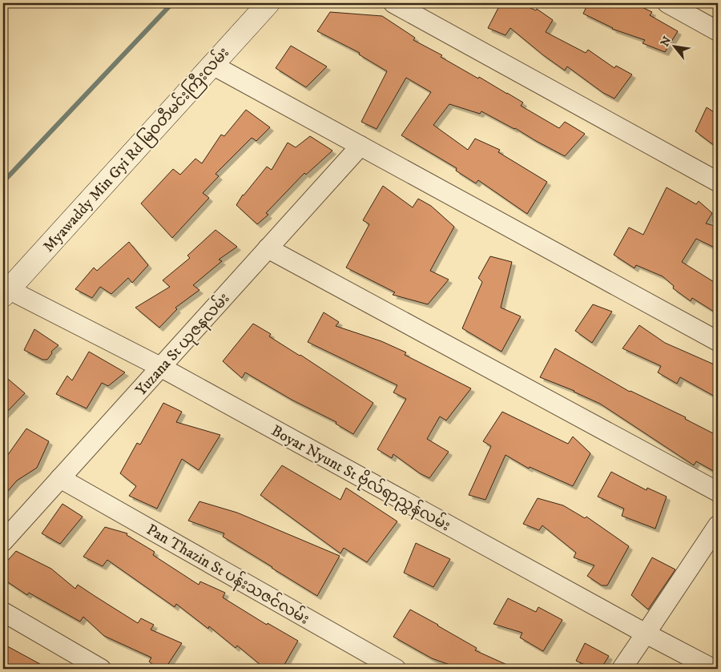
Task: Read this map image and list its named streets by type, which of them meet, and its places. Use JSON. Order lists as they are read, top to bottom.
{
  "streets": {
    "main road": ["Myawaddy Min Gyi Rd မြဝတီမင်းကြီးလမ်း"],
    "street": ["Yuzana St ယုဇနလမ်း", "Boyar Nyunt St ဗိုလ်ရာညွှန်လမ်း", "Pan Thazin St ပန်းသဇင်လမ်း"]
  },
  "crossings": [
    ["Myawaddy Min Gyi Rd မြဝတီမင်းကြီးလမ်း", "Boyar Nyunt St ဗိုလ်ရာညွှန်လမ်း"],
    ["Yuzana St ယုဇနလမ်း", "Boyar Nyunt St ဗိုလ်ရာညွှန်လမ်း"],
    ["Yuzana St ယုဇနလမ်း", "Pan Thazin St ပန်းသဇင်လမ်း"]
  ],
  "north": "top left"
}
